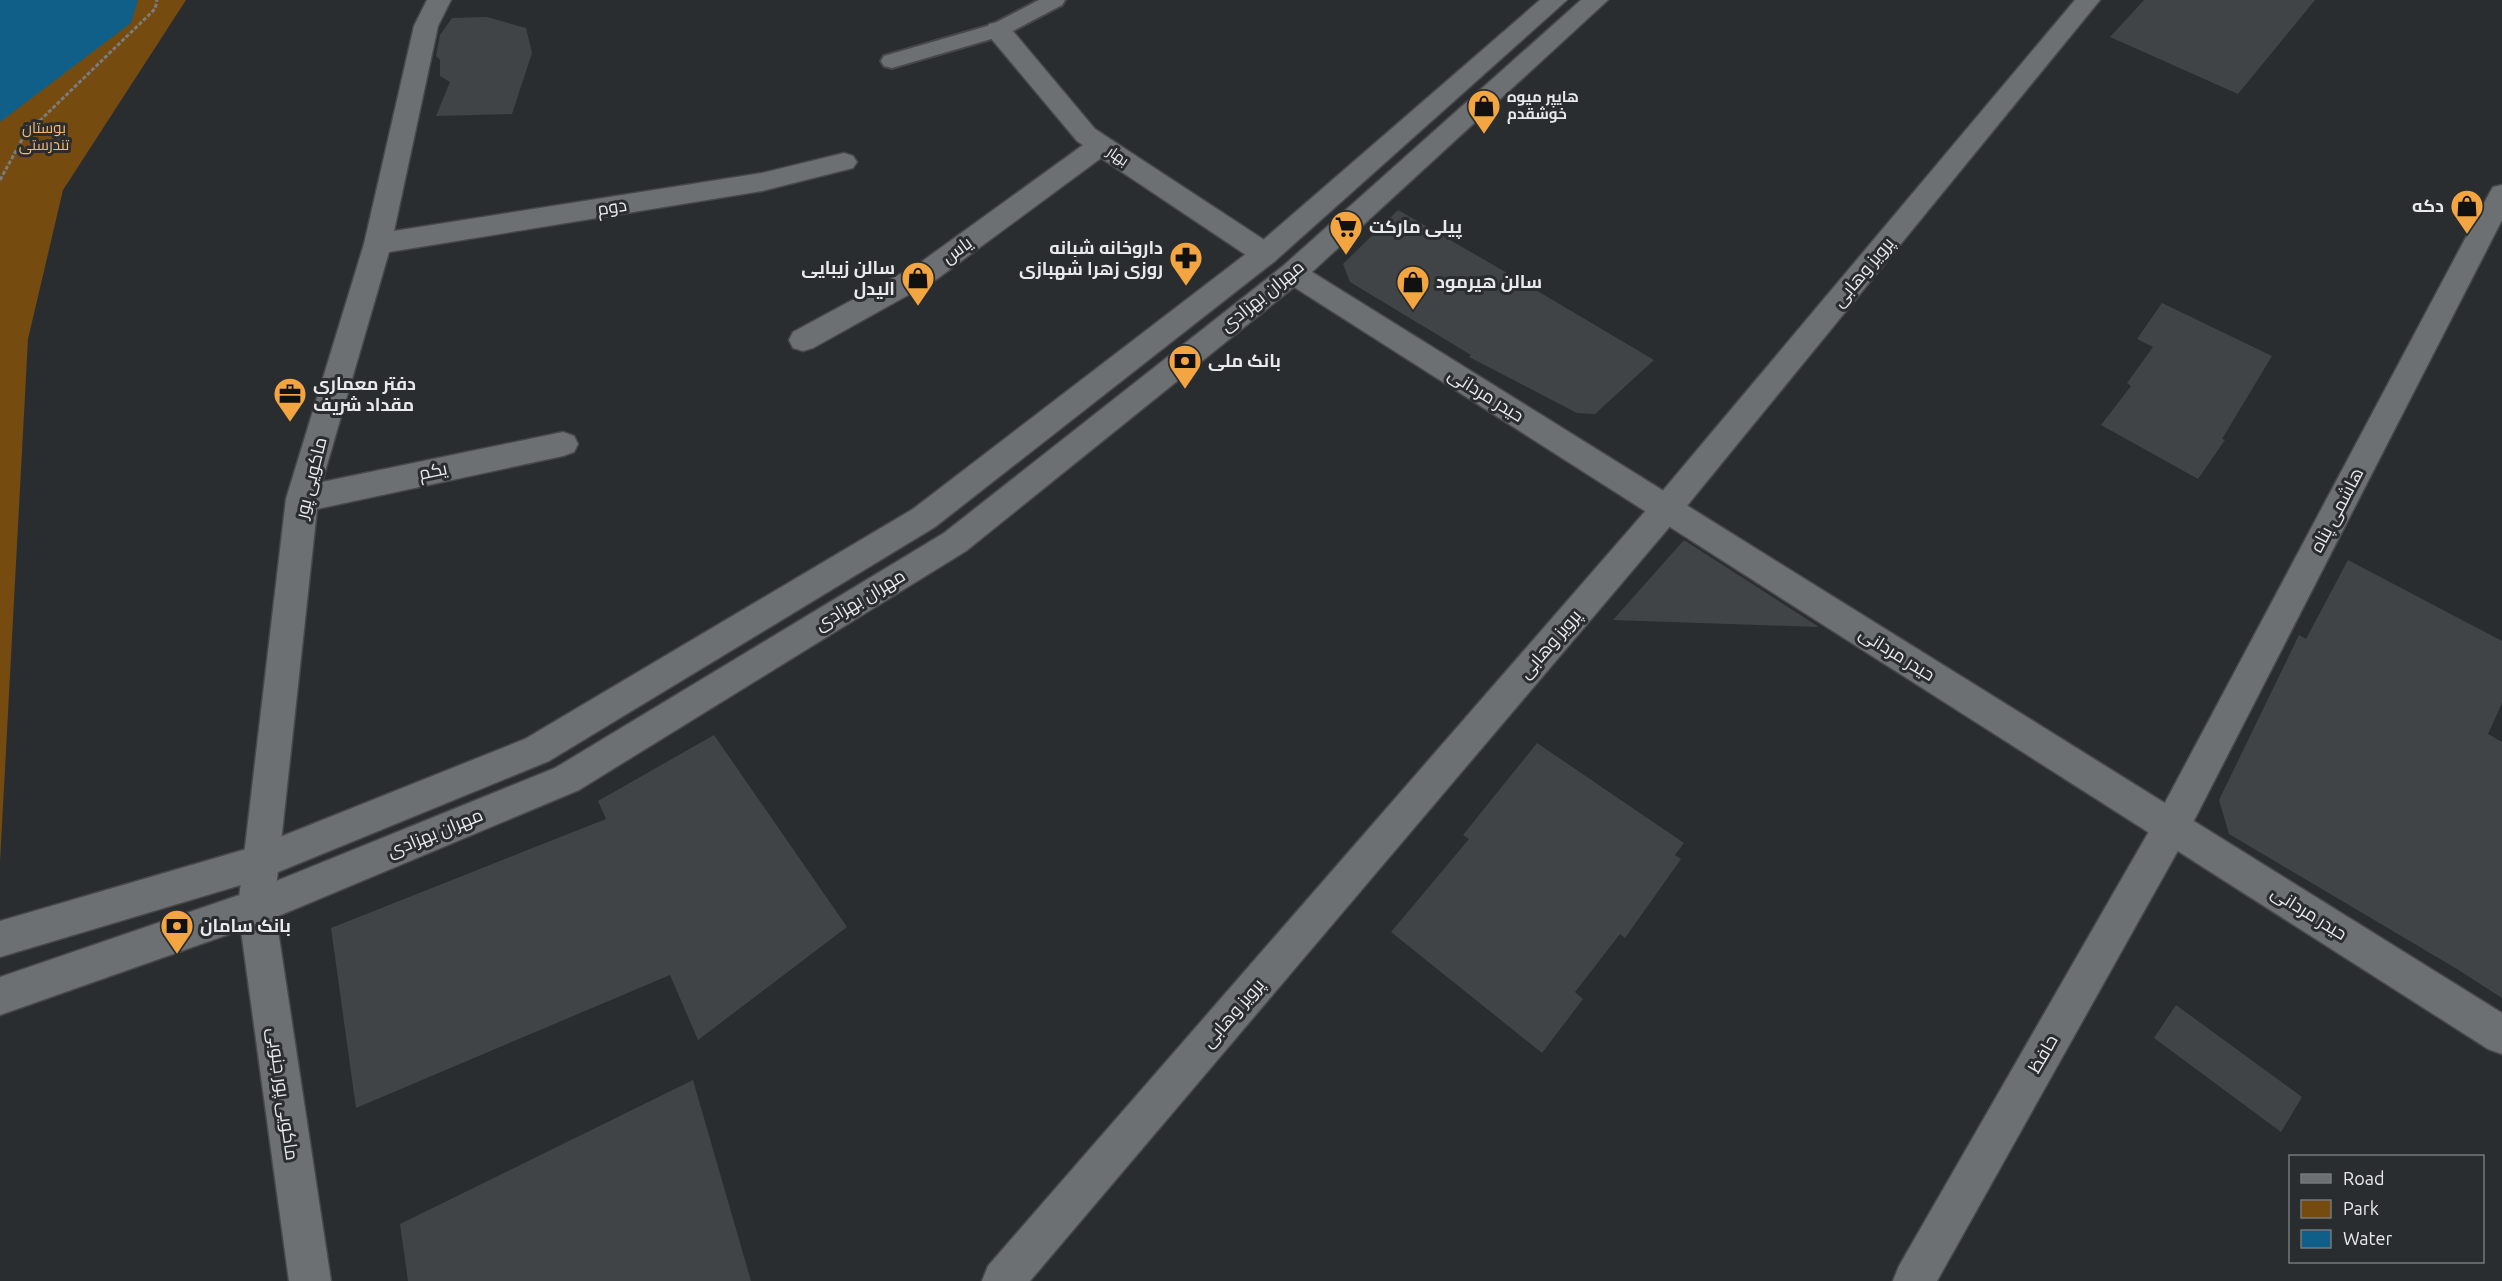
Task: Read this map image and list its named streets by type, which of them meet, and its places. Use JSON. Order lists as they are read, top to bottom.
{
  "streets": {
    "street": [
      "بهار",
      "دوم",
      "یاس",
      "پرویز وهابی",
      "مهران بهزادی",
      "حیدر مردانی",
      "یکم",
      "ماکویی‌ پور",
      "هاشمی پناه",
      "حافظ",
      "ماکویی‌ پور جنوبی"
    ]
  },
  "crossings": [
    ["بهار", "یاس"],
    ["بهار", "مهران بهزادی"],
    ["دوم", "ماکویی‌ پور"],
    ["پرویز وهابی", "حیدر مردانی"],
    ["مهران بهزادی", "حیدر مردانی"],
    ["مهران بهزادی", "ماکویی‌ پور"],
    ["مهران بهزادی", "ماکویی‌ پور جنوبی"],
    ["حیدر مردانی", "هاشمی پناه"],
    ["حیدر مردانی", "حافظ"],
    ["یکم", "ماکویی‌ پور"],
    ["ماکویی‌ پور", "ماکویی‌ پور جنوبی"],
    ["هاشمی پناه", "حافظ"]
  ],
  "parks": ["بوستان تندرستی"],
  "places": {
    "shop": [
      "هایپر میوه خوشقدم",
      "دکه",
      "سالن زیبایی الیدل",
      "سالن هیرمود"
    ],
    "supermarket": ["پیلی مارکت"],
    "pharmacy": ["داروخانه شبانه روزی زهرا شهبازی"],
    "bank": ["بانک ملی", "بانک سامان"],
    "office": ["دفتر معماری مقداد شریف"]
  },
  "legend": ["Road", "Park", "Water"]
}
